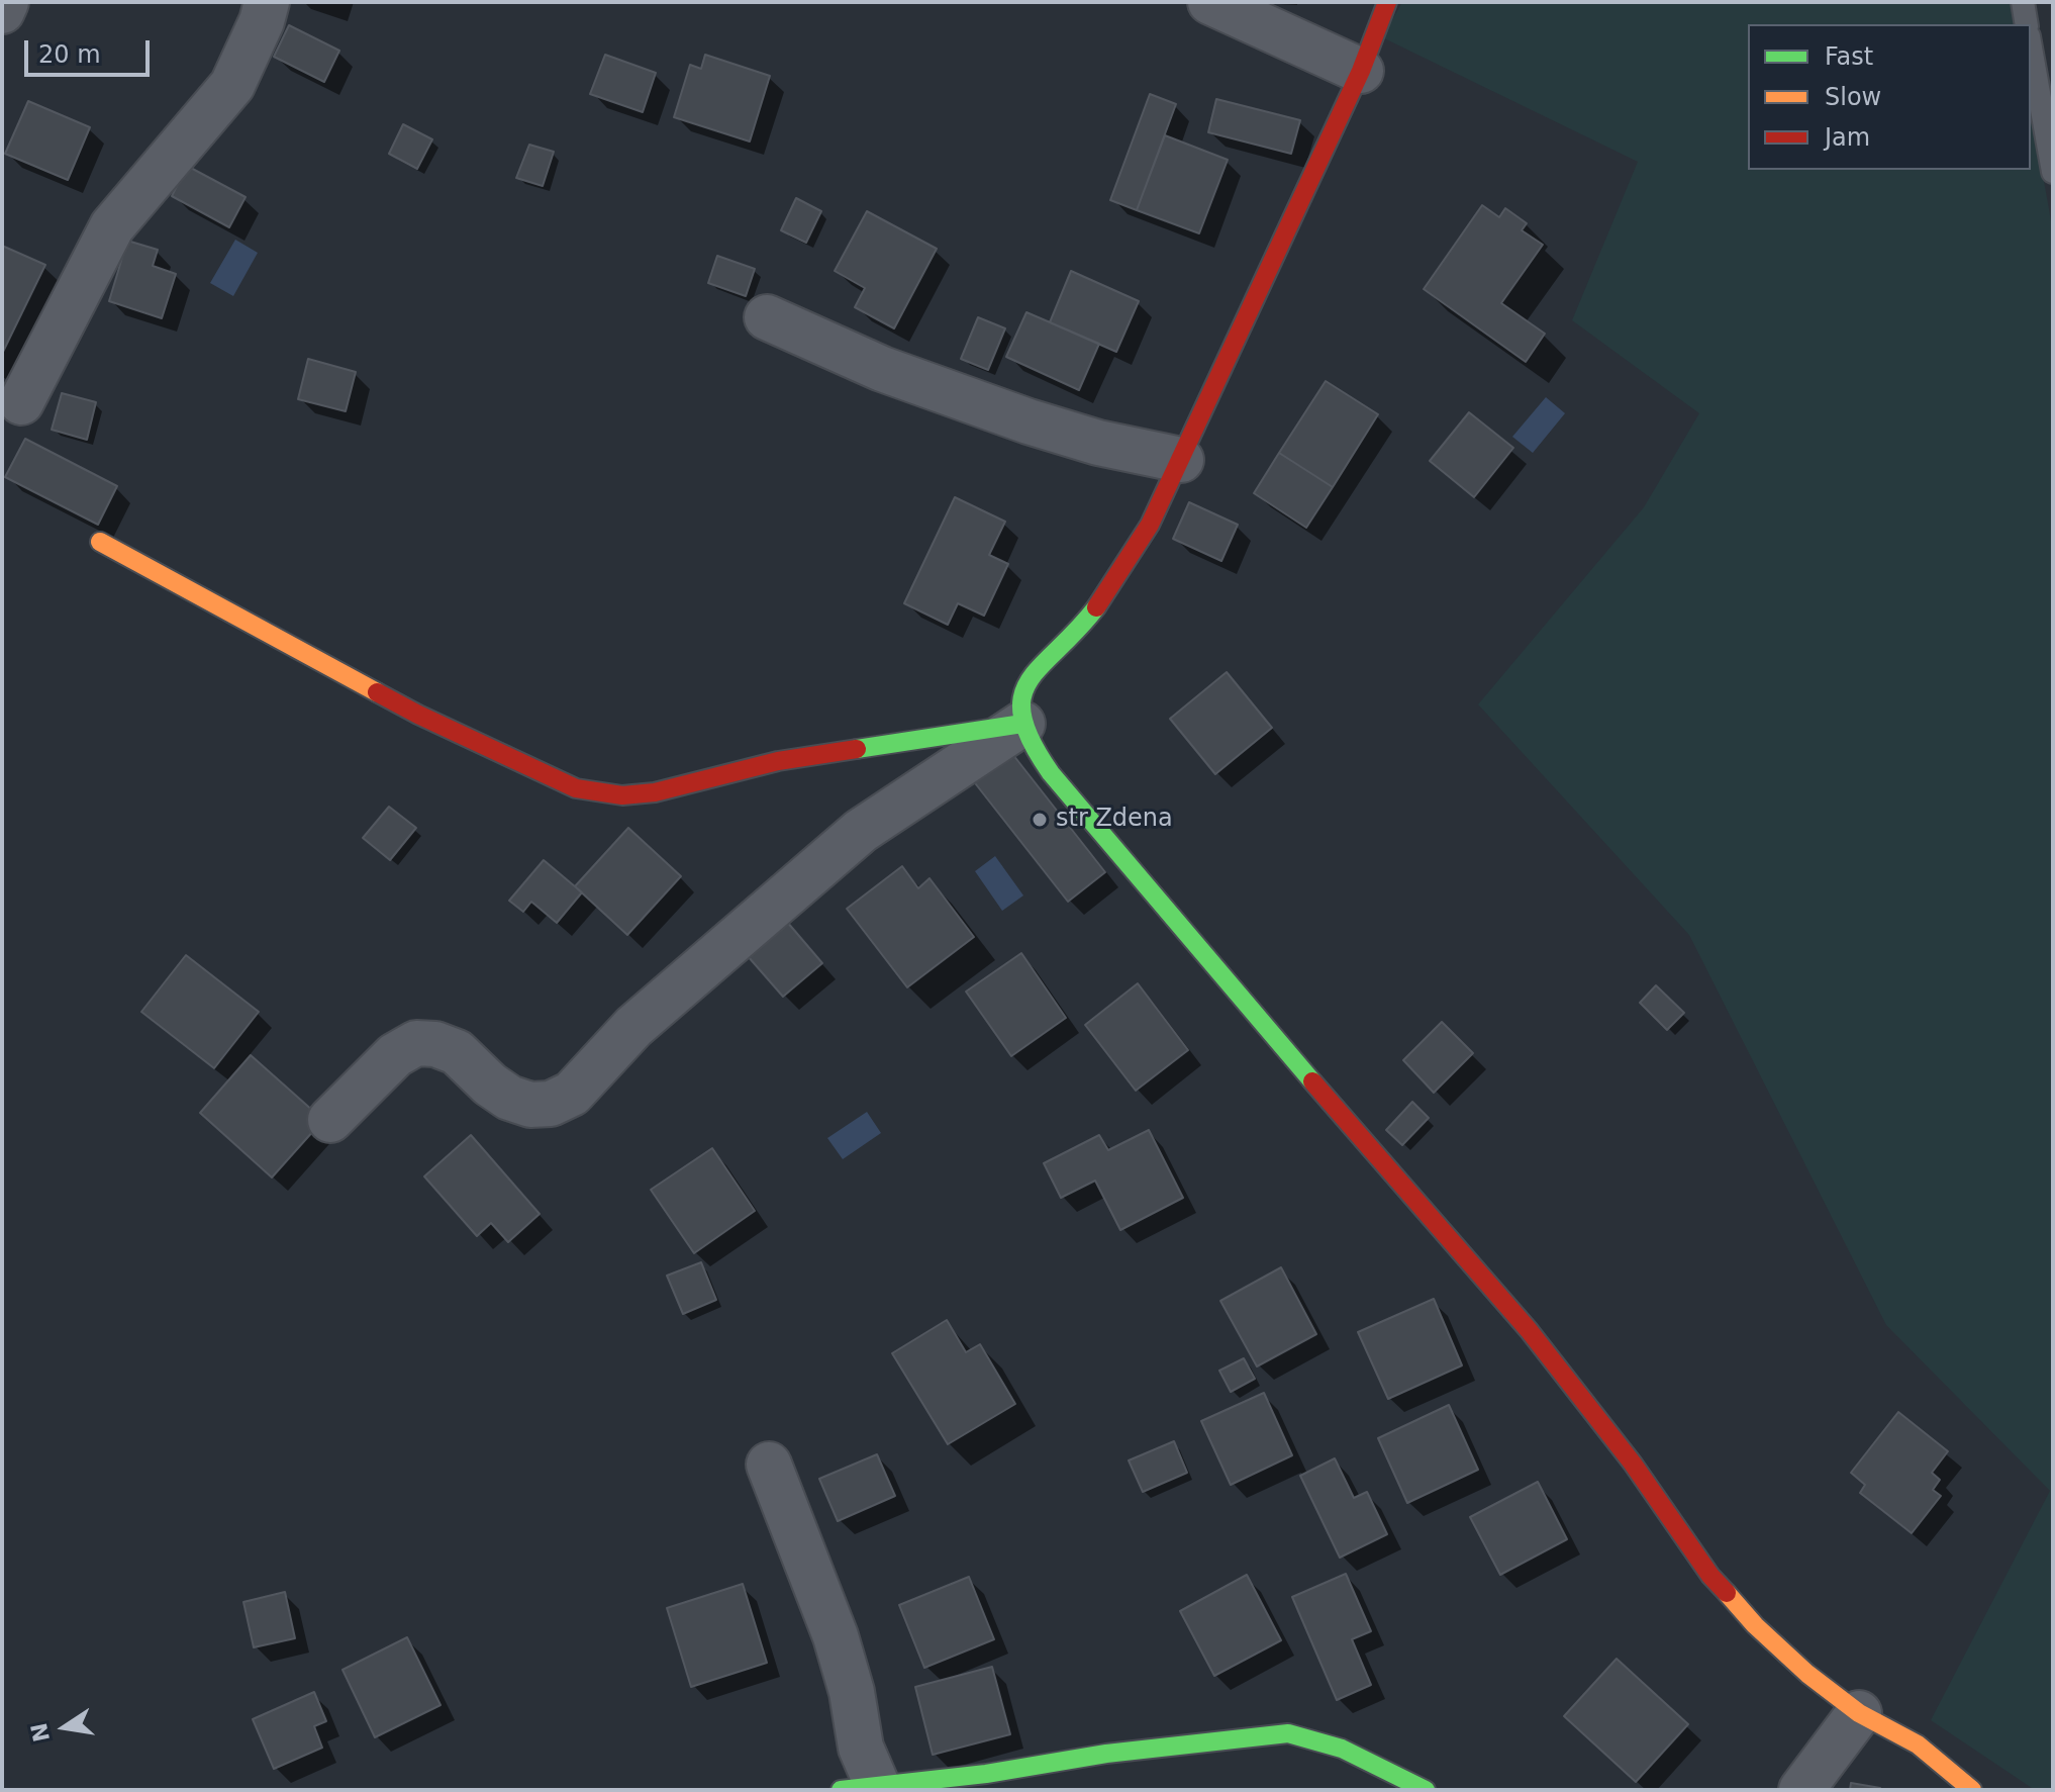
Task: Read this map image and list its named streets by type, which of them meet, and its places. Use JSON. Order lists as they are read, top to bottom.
{
  "places": ["str Zdena"],
  "legend": ["Fast", "Slow", "Jam"],
  "scale_bar": "20 m",
  "north": "left"
}
